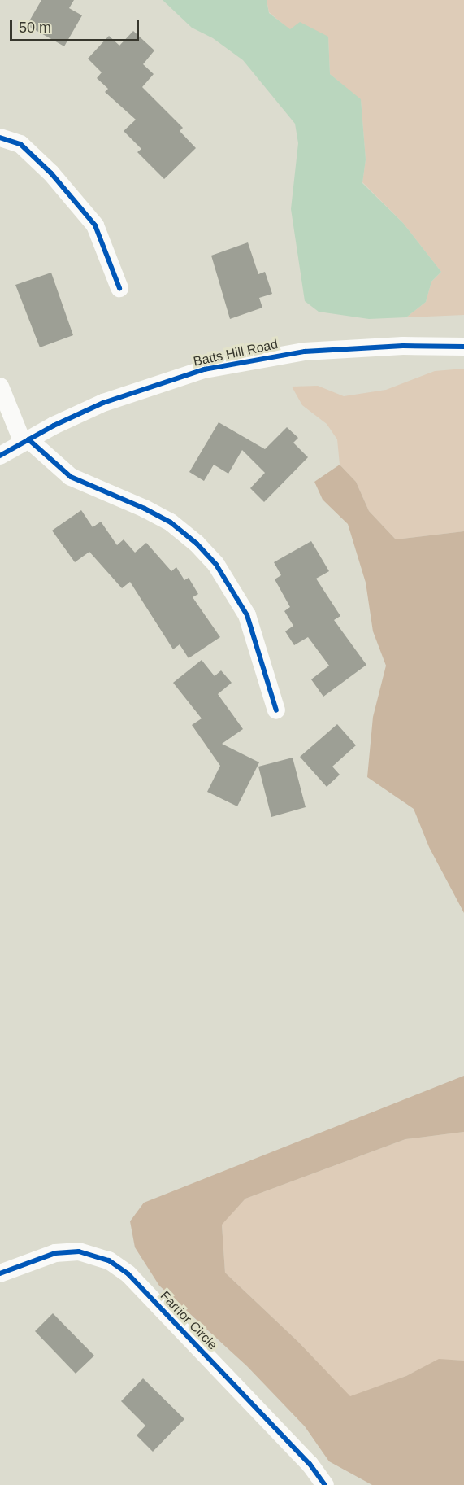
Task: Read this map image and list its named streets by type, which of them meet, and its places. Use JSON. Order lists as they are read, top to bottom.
{
  "streets": {
    "street": ["Batts Hill Road", "Farrior Circle"]
  },
  "scale_bar": "50 m"
}
